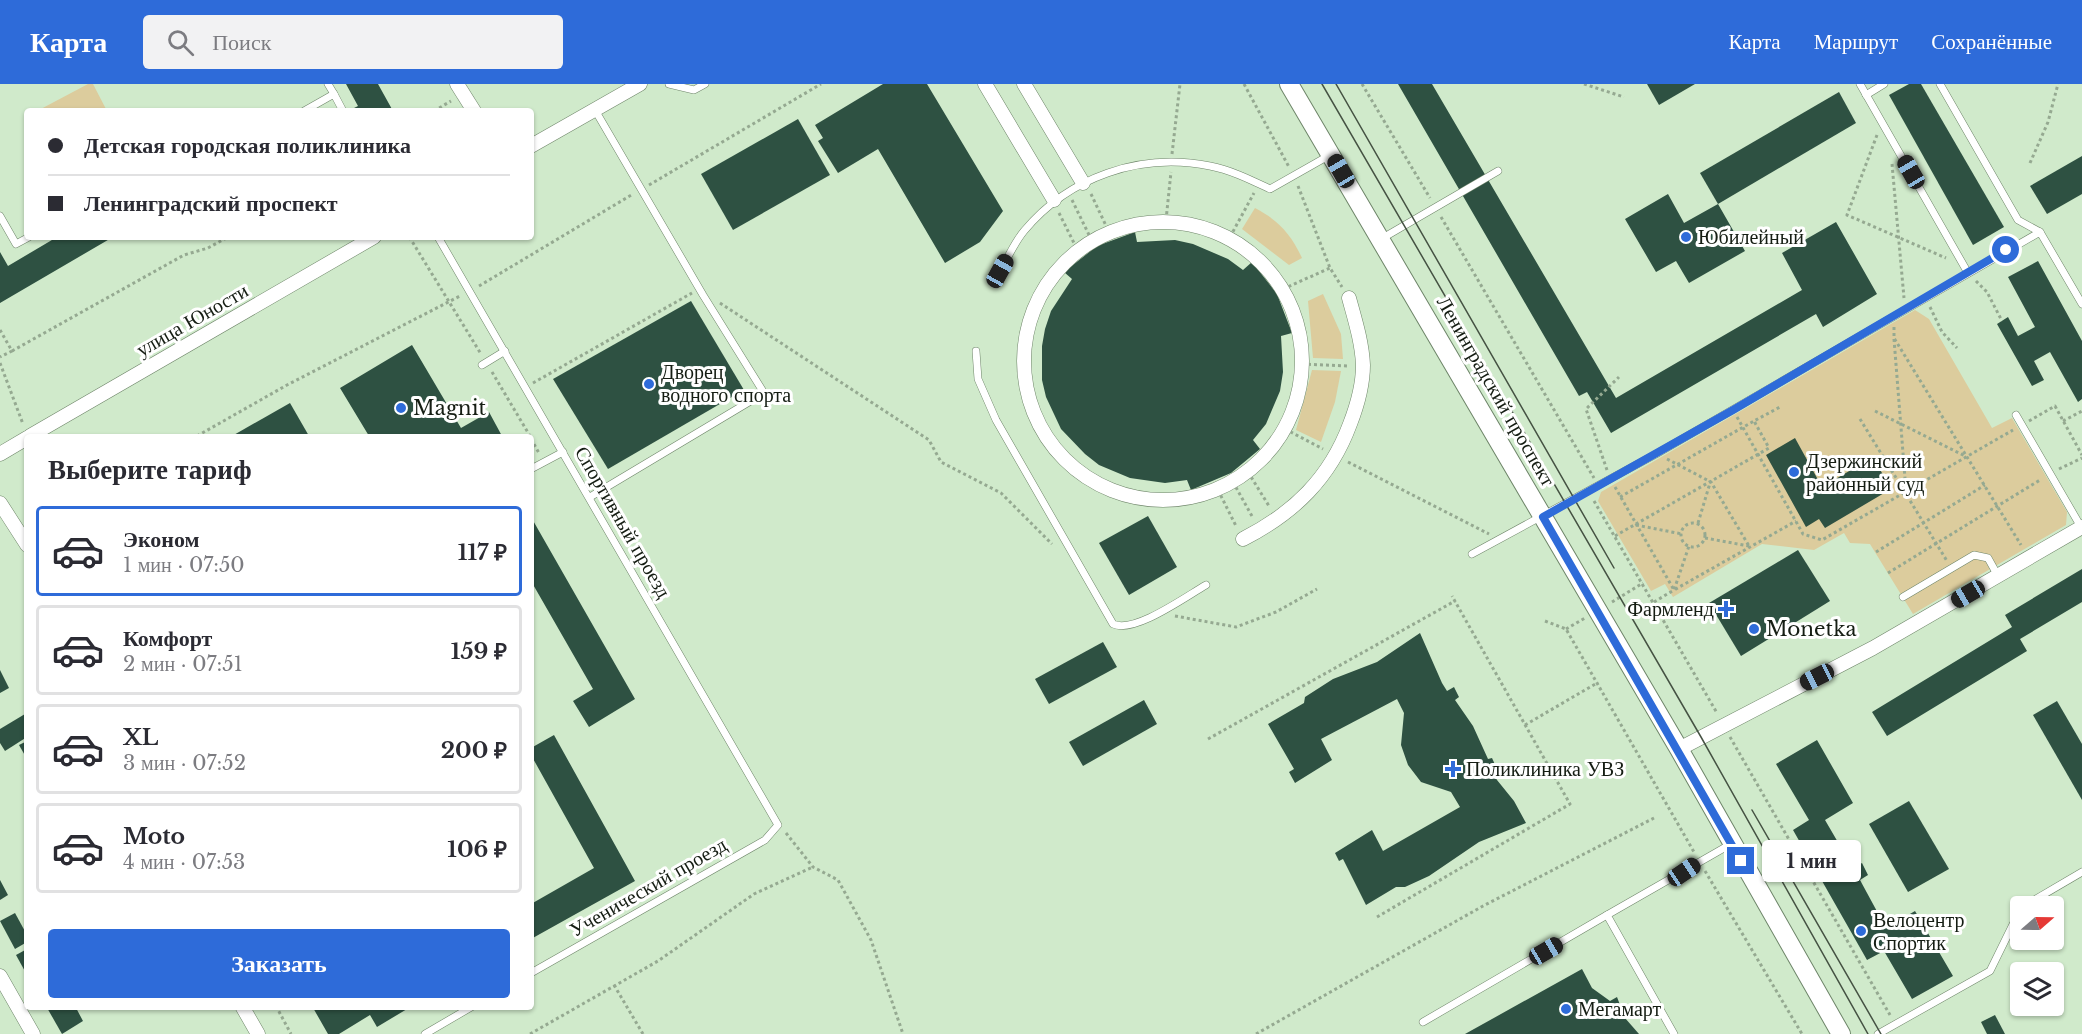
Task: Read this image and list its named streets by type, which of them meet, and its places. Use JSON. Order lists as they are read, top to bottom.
{
  "streets": {
    "main road": ["Ленинградский проспект"],
    "street": ["улица Юности"],
    "lane": ["Спортивный проезд", "Ученический проезд"]
  },
  "crossings": [
    ["Спортивный проезд", "Ученический проезд"]
  ],
  "places": {
    "other": [
      "Юбилейный",
      "Дворец водного спорта",
      "Magnit",
      "Дзержинский районный суд",
      "Monetka",
      "Велоцентр Спортик",
      "Мегамарт"
    ],
    "health": ["Фармленд", "Поликлиника УВЗ"]
  },
  "north": "right",
  "page": {
    "header": "Карта",
    "search": "Поиск",
    "nav": ["Карта", "Маршрут", "Сохранённые"],
    "banner": ["Детская городская поликлиника", "Ленинградский проспект"],
    "heading": "Выберите тариф",
    "list": [
      {
        "name": "Эконом",
        "note": "1 мин · 07:50",
        "value": "117 ₽"
      },
      {
        "name": "Комфорт",
        "note": "2 мин · 07:51",
        "value": "159 ₽"
      },
      {
        "name": "XL",
        "note": "3 мин · 07:52",
        "value": "200 ₽"
      },
      {
        "name": "Moto",
        "note": "4 мин · 07:53",
        "value": "106 ₽"
      }
    ],
    "bubble": "1 мин",
    "buttons": "Заказать"
  }
}
